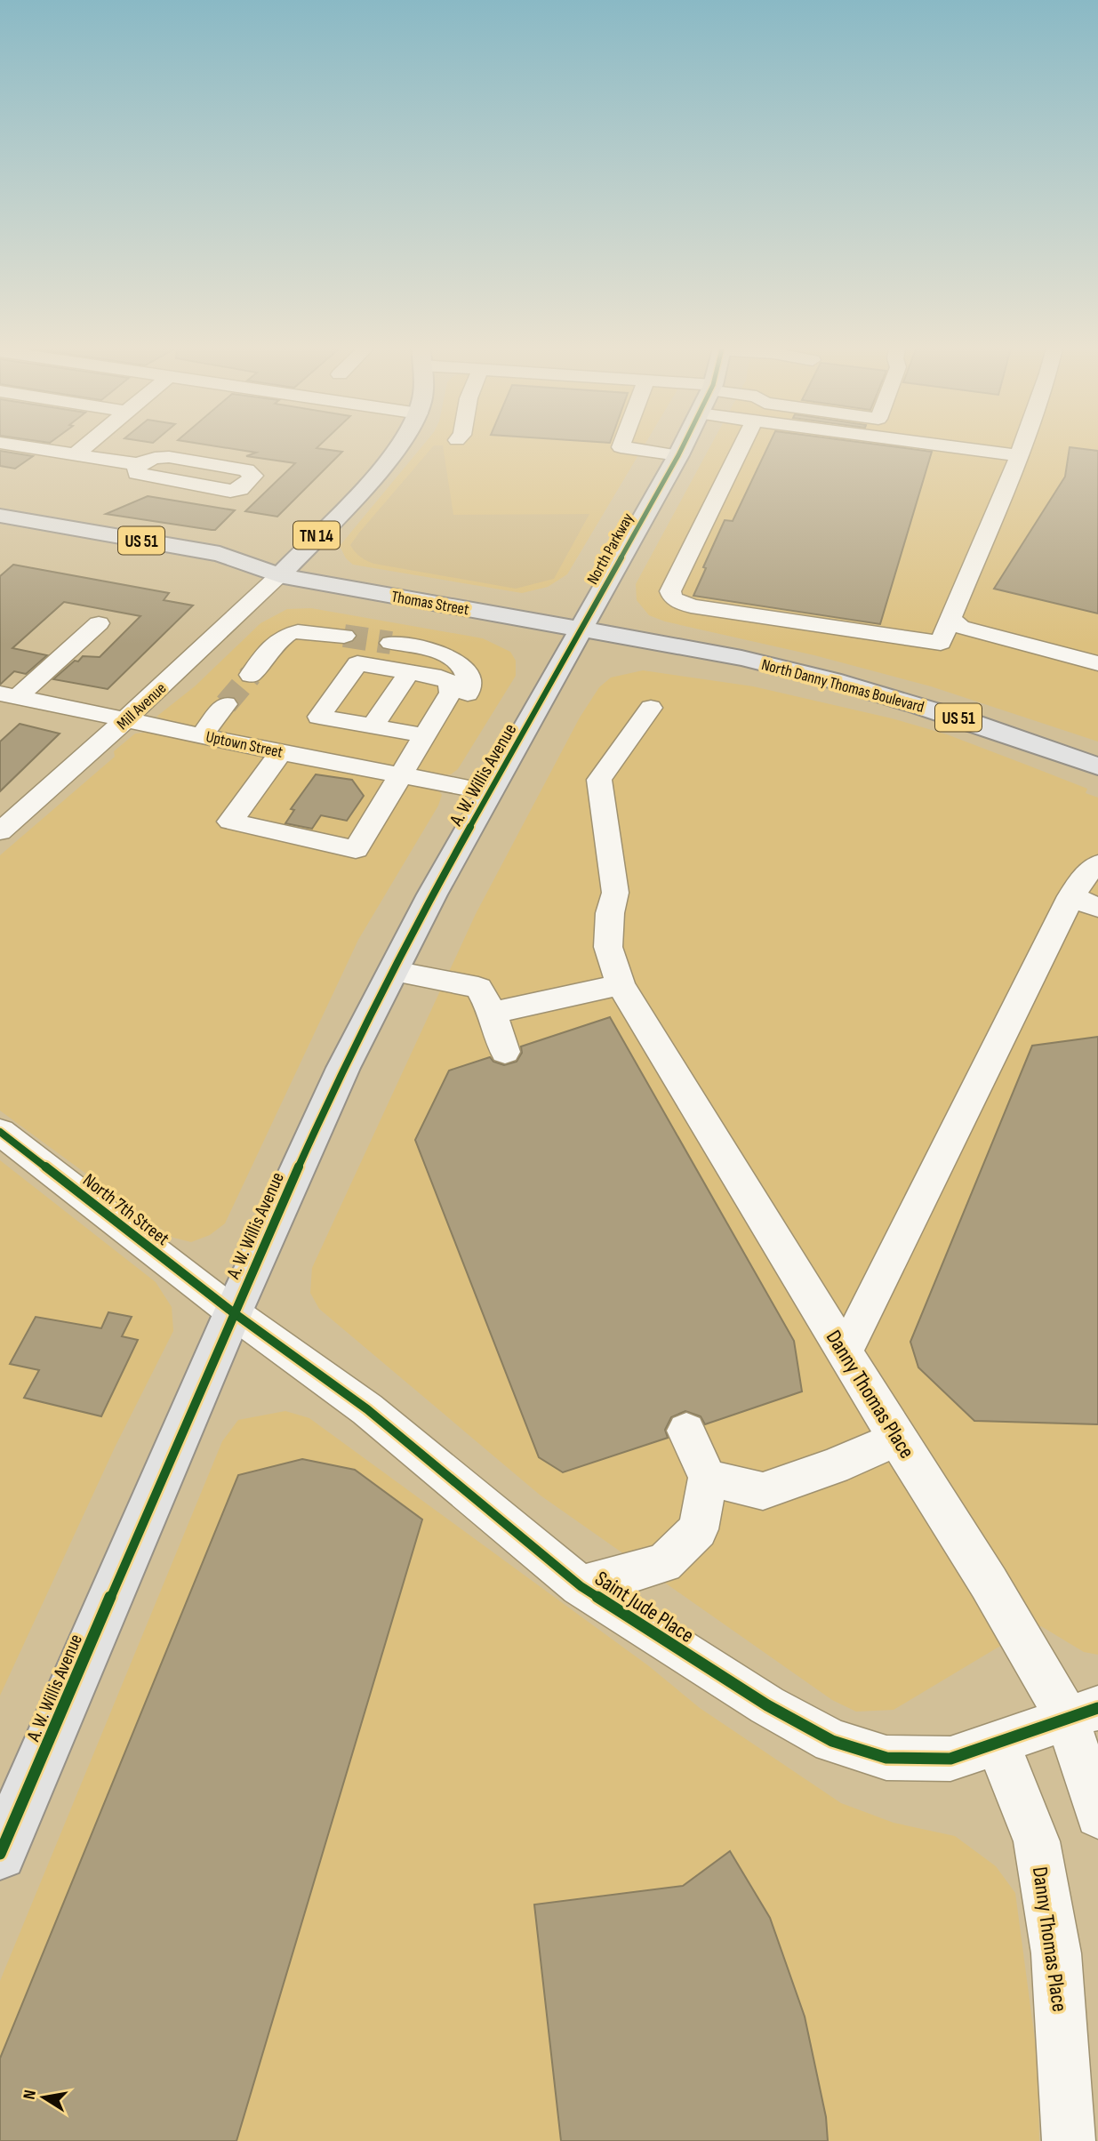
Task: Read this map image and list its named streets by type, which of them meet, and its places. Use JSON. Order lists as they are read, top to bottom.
{
  "streets": {
    "main road": [
      "TN 14",
      "US 51",
      "North Parkway",
      "Thomas Street",
      "North Danny Thomas Boulevard",
      "A. W. Willis Avenue"
    ],
    "street": [
      "Mill Avenue",
      "Uptown Street",
      "North 7th Street",
      "Danny Thomas Place",
      "Saint Jude Place"
    ]
  },
  "crossings": [
    ["TN 14", "Thomas Street"],
    ["TN 14", "Mill Avenue"],
    ["North Parkway", "Thomas Street"],
    ["North Parkway", "North Danny Thomas Boulevard"],
    ["North Parkway", "A. W. Willis Avenue"],
    ["Thomas Street", "North Danny Thomas Boulevard"],
    ["Thomas Street", "Mill Avenue"],
    ["Thomas Street", "A. W. Willis Avenue"],
    ["North Danny Thomas Boulevard", "A. W. Willis Avenue"],
    ["Mill Avenue", "Uptown Street"],
    ["Uptown Street", "A. W. Willis Avenue"],
    ["A. W. Willis Avenue", "North 7th Street"],
    ["A. W. Willis Avenue", "Saint Jude Place"],
    ["North 7th Street", "Saint Jude Place"],
    ["Danny Thomas Place", "Saint Jude Place"]
  ],
  "north": "left"
}
